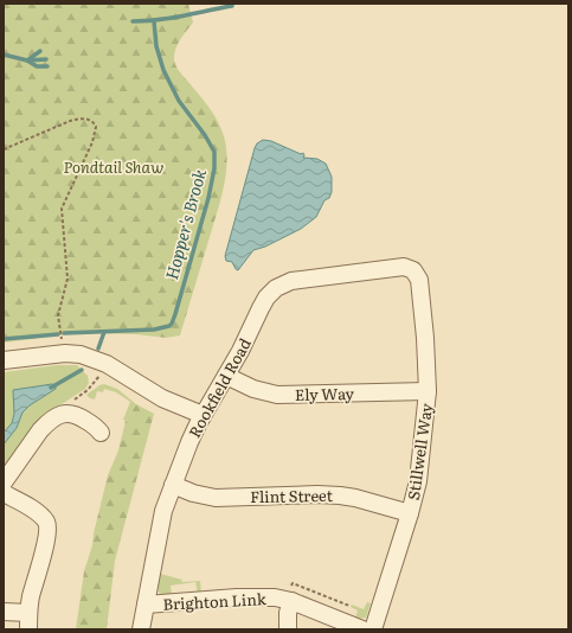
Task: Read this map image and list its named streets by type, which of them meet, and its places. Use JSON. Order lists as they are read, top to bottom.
{
  "streets": {
    "street": [
      "Rookfield Road",
      "Ely Way",
      "Stillwell Way",
      "Flint Street",
      "Brighton Link"
    ]
  },
  "crossings": [
    ["Rookfield Road", "Ely Way"],
    ["Rookfield Road", "Stillwell Way"],
    ["Rookfield Road", "Flint Street"],
    ["Rookfield Road", "Brighton Link"],
    ["Ely Way", "Stillwell Way"],
    ["Stillwell Way", "Flint Street"]
  ],
  "water": ["Hopper's Brook"],
  "parks": ["Pondtail Shaw"]
}
